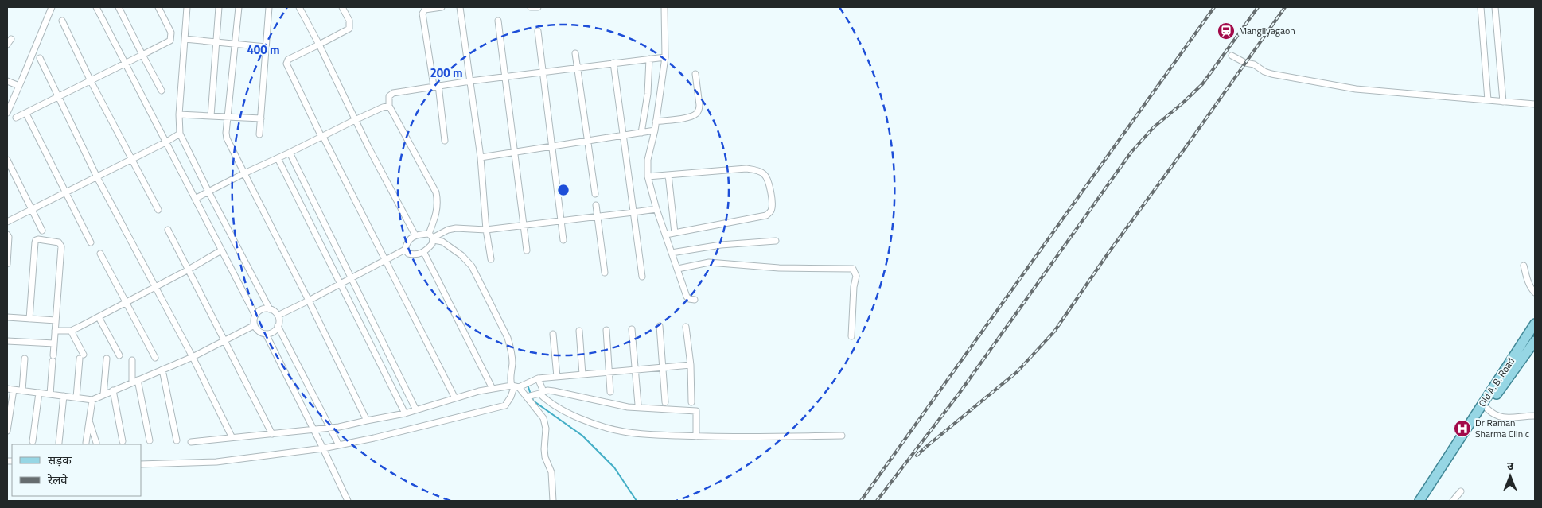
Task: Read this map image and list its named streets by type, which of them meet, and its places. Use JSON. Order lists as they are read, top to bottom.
{
  "streets": {
    "main road": ["Old A. B. Road"]
  },
  "places": {
    "station": ["Mangliyagaon"],
    "hospital": ["Dr Raman Sharma Clinic"]
  },
  "legend": ["सड़क", "रेलवे"],
  "north": "top",
  "rings": ["400 m", "200 m"]
}
